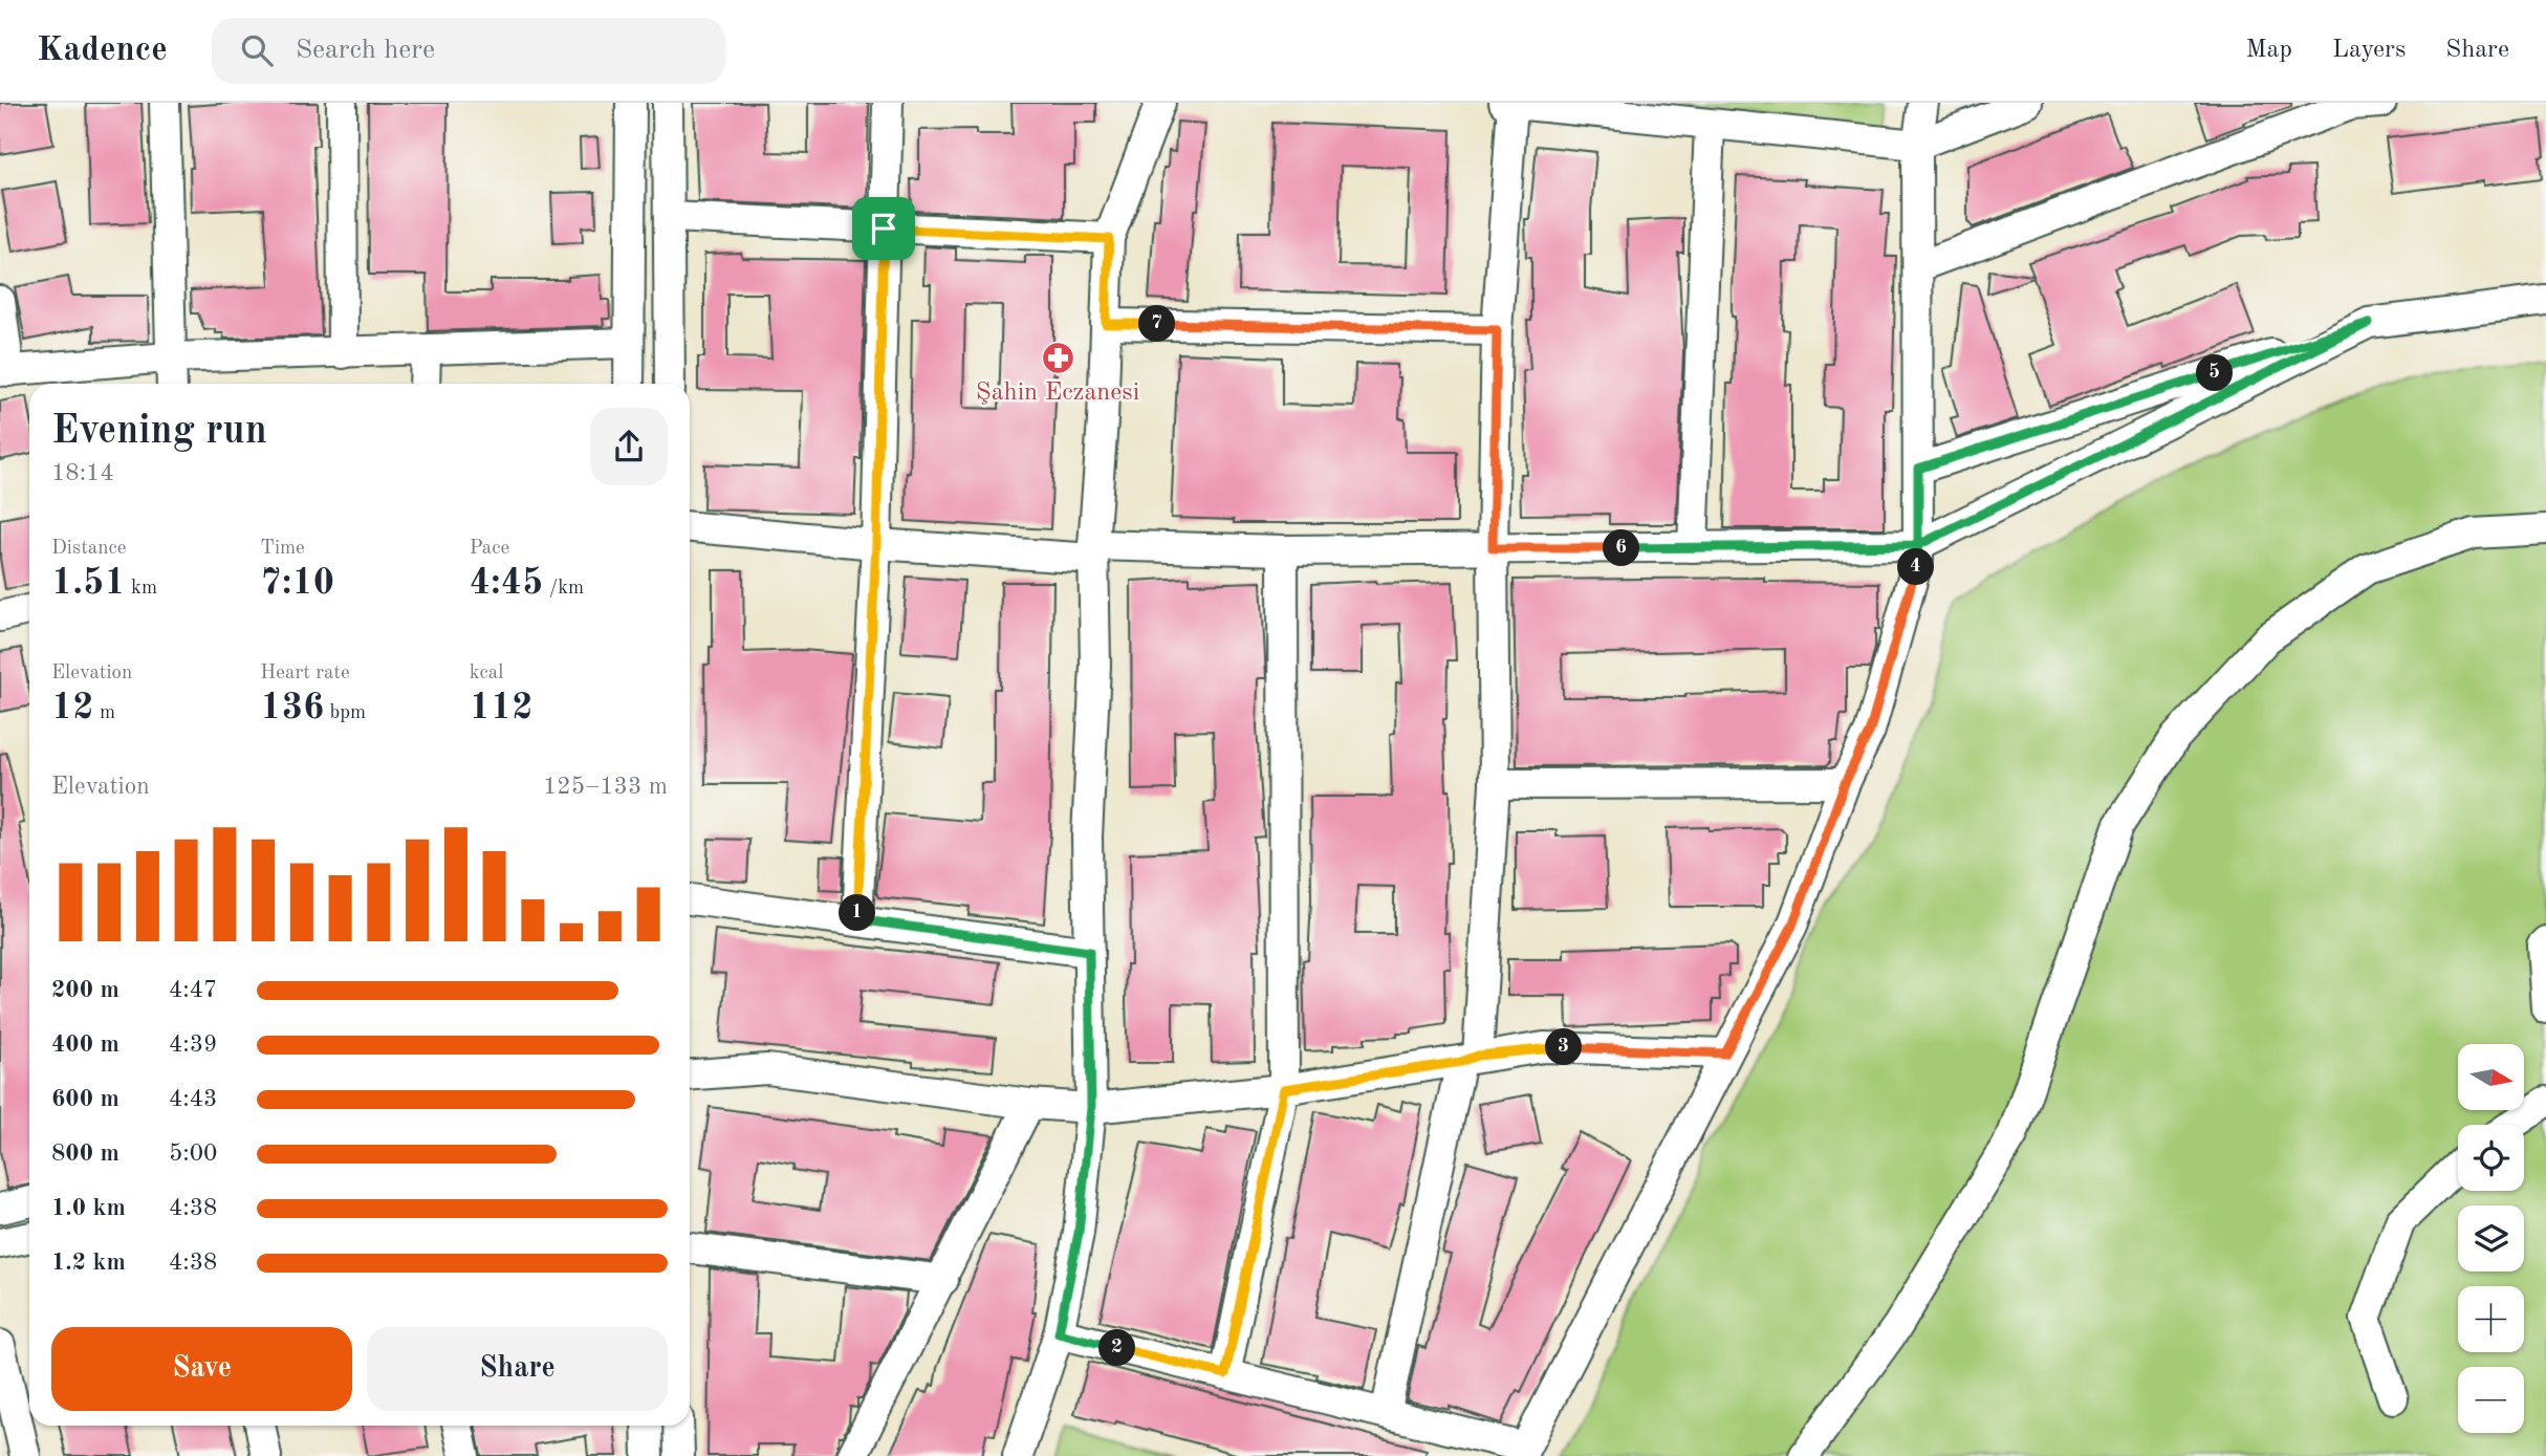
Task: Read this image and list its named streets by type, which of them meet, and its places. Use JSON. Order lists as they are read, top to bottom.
{
  "places": {
    "pharmacy": ["Şahin Eczanesi"]
  },
  "north": "right",
  "page": {
    "header": "Kadence",
    "search": "Search here",
    "nav": ["Map", "Layers", "Share"],
    "pins": [
      "7",
      "5",
      "6",
      "4",
      "1",
      "3",
      "2"
    ],
    "heading": ["Evening run", "18:14"],
    "stats": [
      ["Distance", "1.51 km"],
      ["Time", "7:10"],
      ["Pace", "4:45 /km"],
      ["Elevation", "12 m"],
      ["Heart rate", "136 bpm"],
      ["kcal", "112"]
    ],
    "chart": ["Elevation", "125–133 m"],
    "list": [
      {
        "name": "200 m",
        "note": "4:47"
      },
      {
        "name": "400 m",
        "note": "4:39"
      },
      {
        "name": "600 m",
        "note": "4:43"
      },
      {
        "name": "800 m",
        "note": "5:00"
      },
      {
        "name": "1.0 km",
        "note": "4:38"
      },
      {
        "name": "1.2 km",
        "note": "4:38"
      }
    ],
    "map_buttons": ["+", "−"],
    "buttons": ["Save", "Share"]
  }
}
